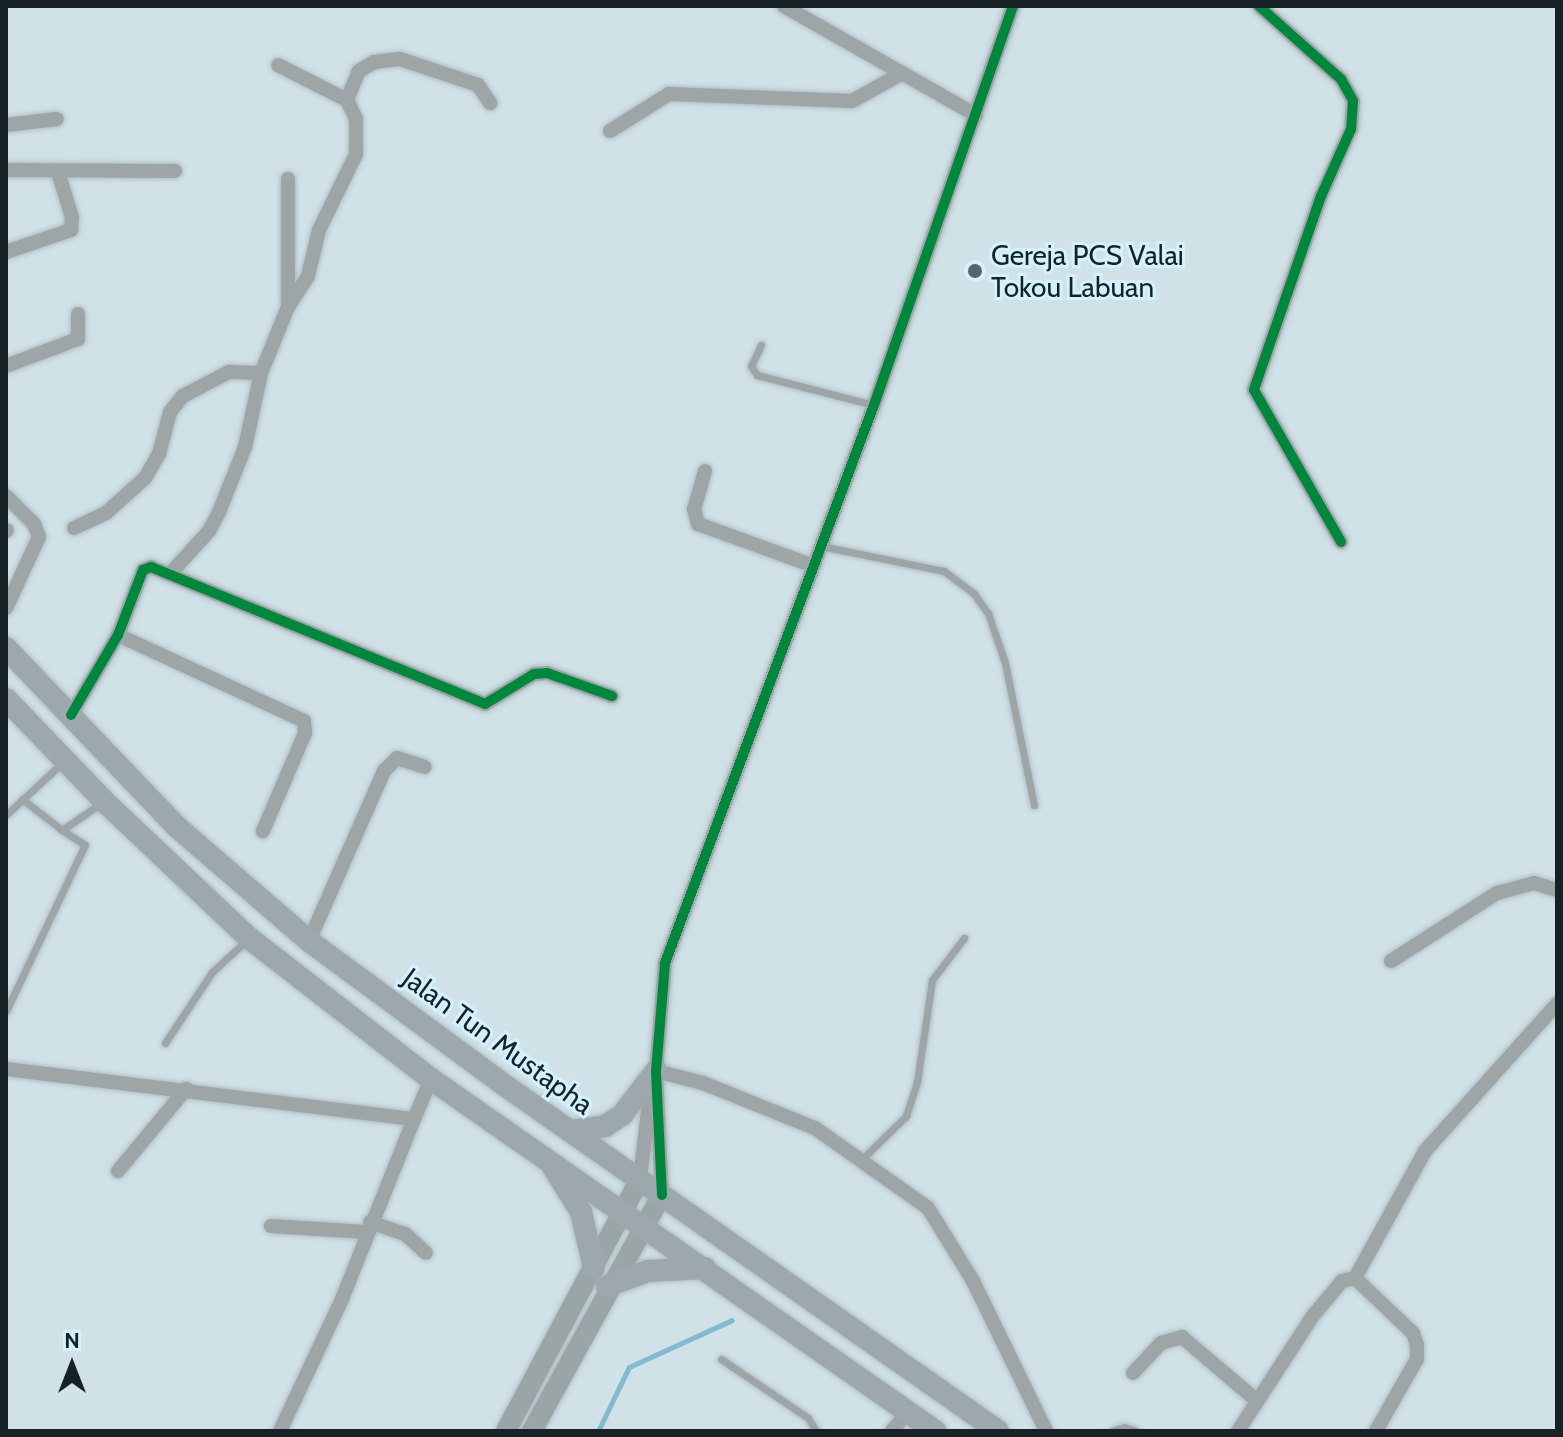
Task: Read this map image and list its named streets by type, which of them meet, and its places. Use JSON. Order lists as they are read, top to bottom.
{
  "streets": {
    "main road": ["Jalan Tun Mustapha"]
  },
  "places": ["Gereja PCS Valai Tokou Labuan"],
  "north": "top"
}
